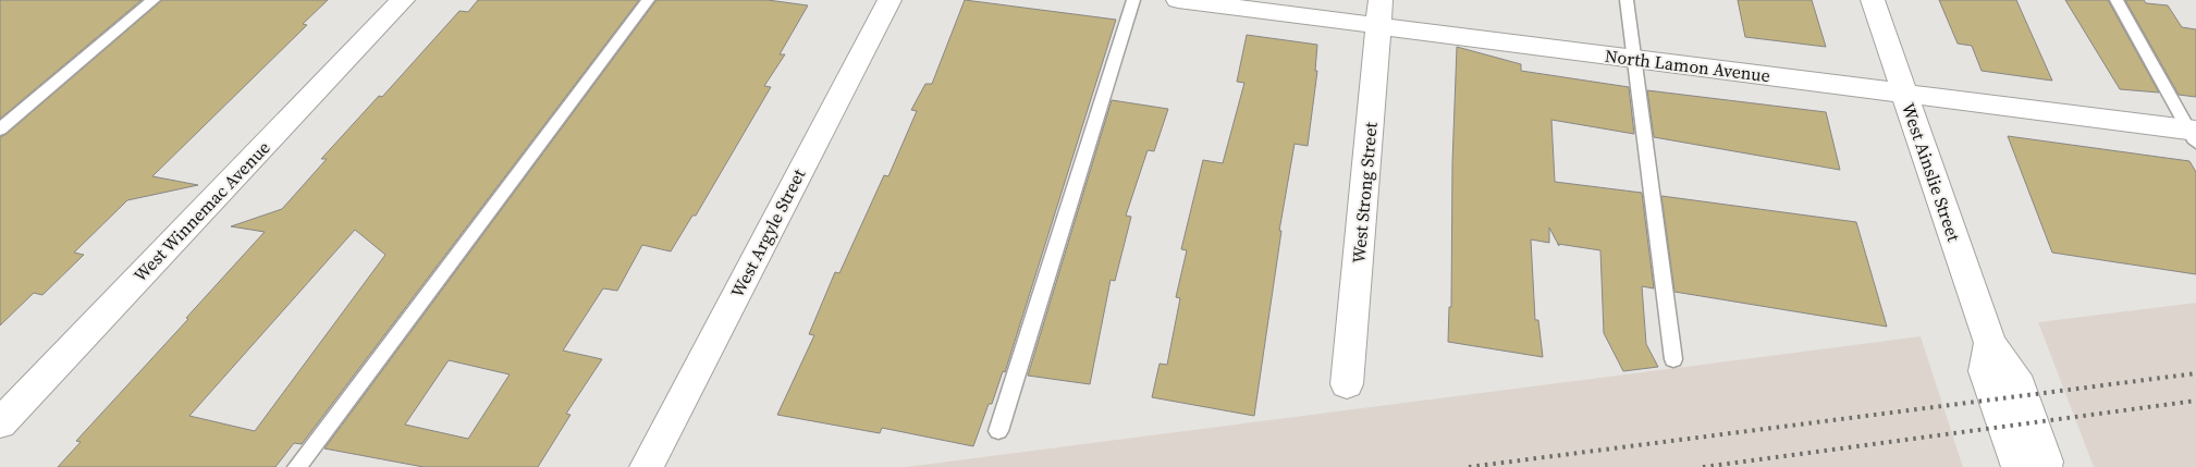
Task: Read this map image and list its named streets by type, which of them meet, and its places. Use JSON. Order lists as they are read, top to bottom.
{
  "streets": {
    "street": [
      "North Lamon Avenue",
      "West Ainslie Street",
      "West Strong Street",
      "West Winnemac Avenue",
      "West Argyle Street"
    ]
  },
  "crossings": [
    ["North Lamon Avenue", "West Ainslie Street"],
    ["North Lamon Avenue", "West Strong Street"]
  ]
}
